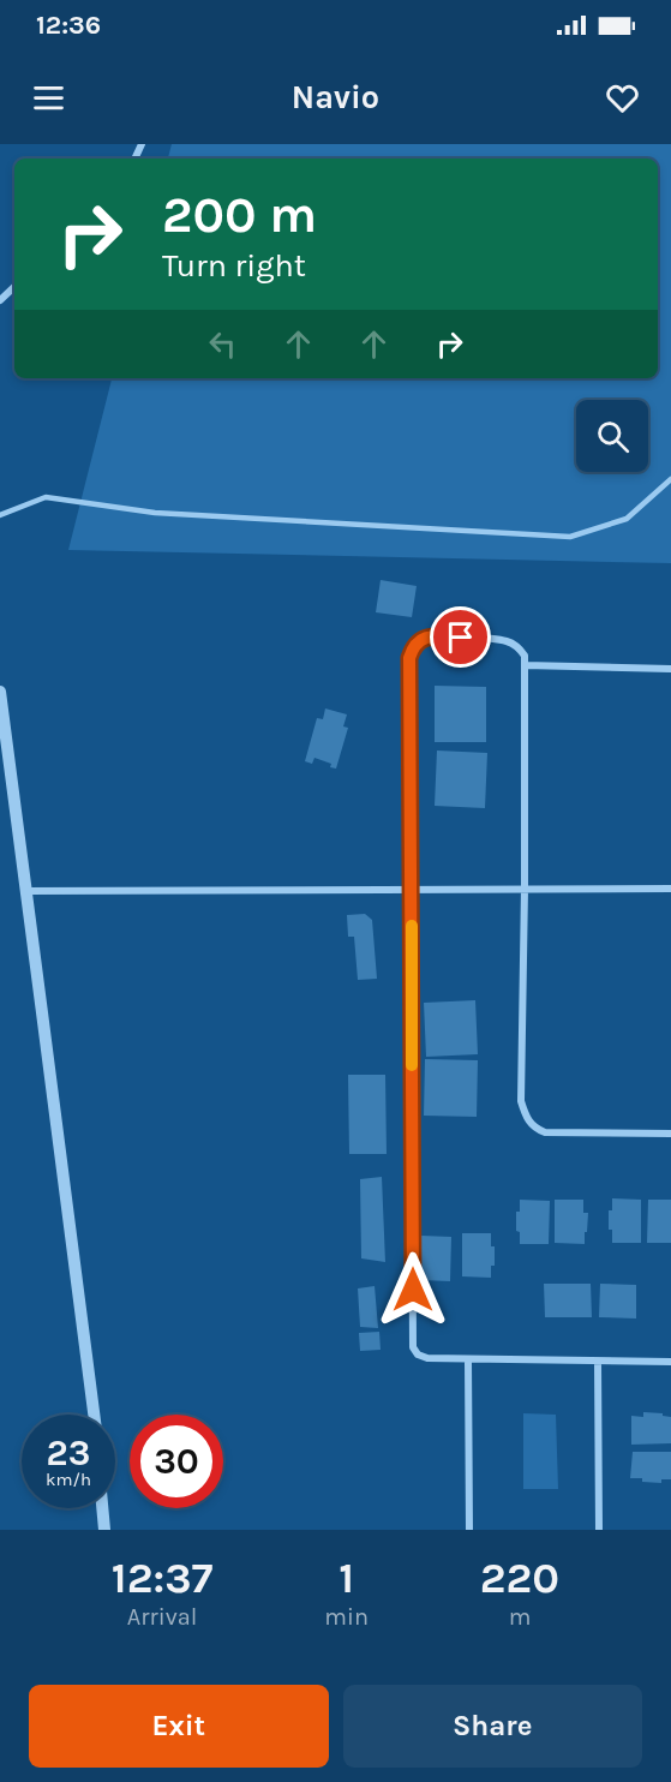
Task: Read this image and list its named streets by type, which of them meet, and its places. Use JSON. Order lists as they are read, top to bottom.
{
  "page": {
    "status": "12:36",
    "header": "Navio",
    "turn": ["200 m", "Turn right"],
    "speed": "23 km/h",
    "limit": "30",
    "eta": [
      "12:37",
      "Arrival",
      "1",
      "min",
      "220",
      "m"
    ],
    "buttons": ["Exit", "Share"]
  }
}
